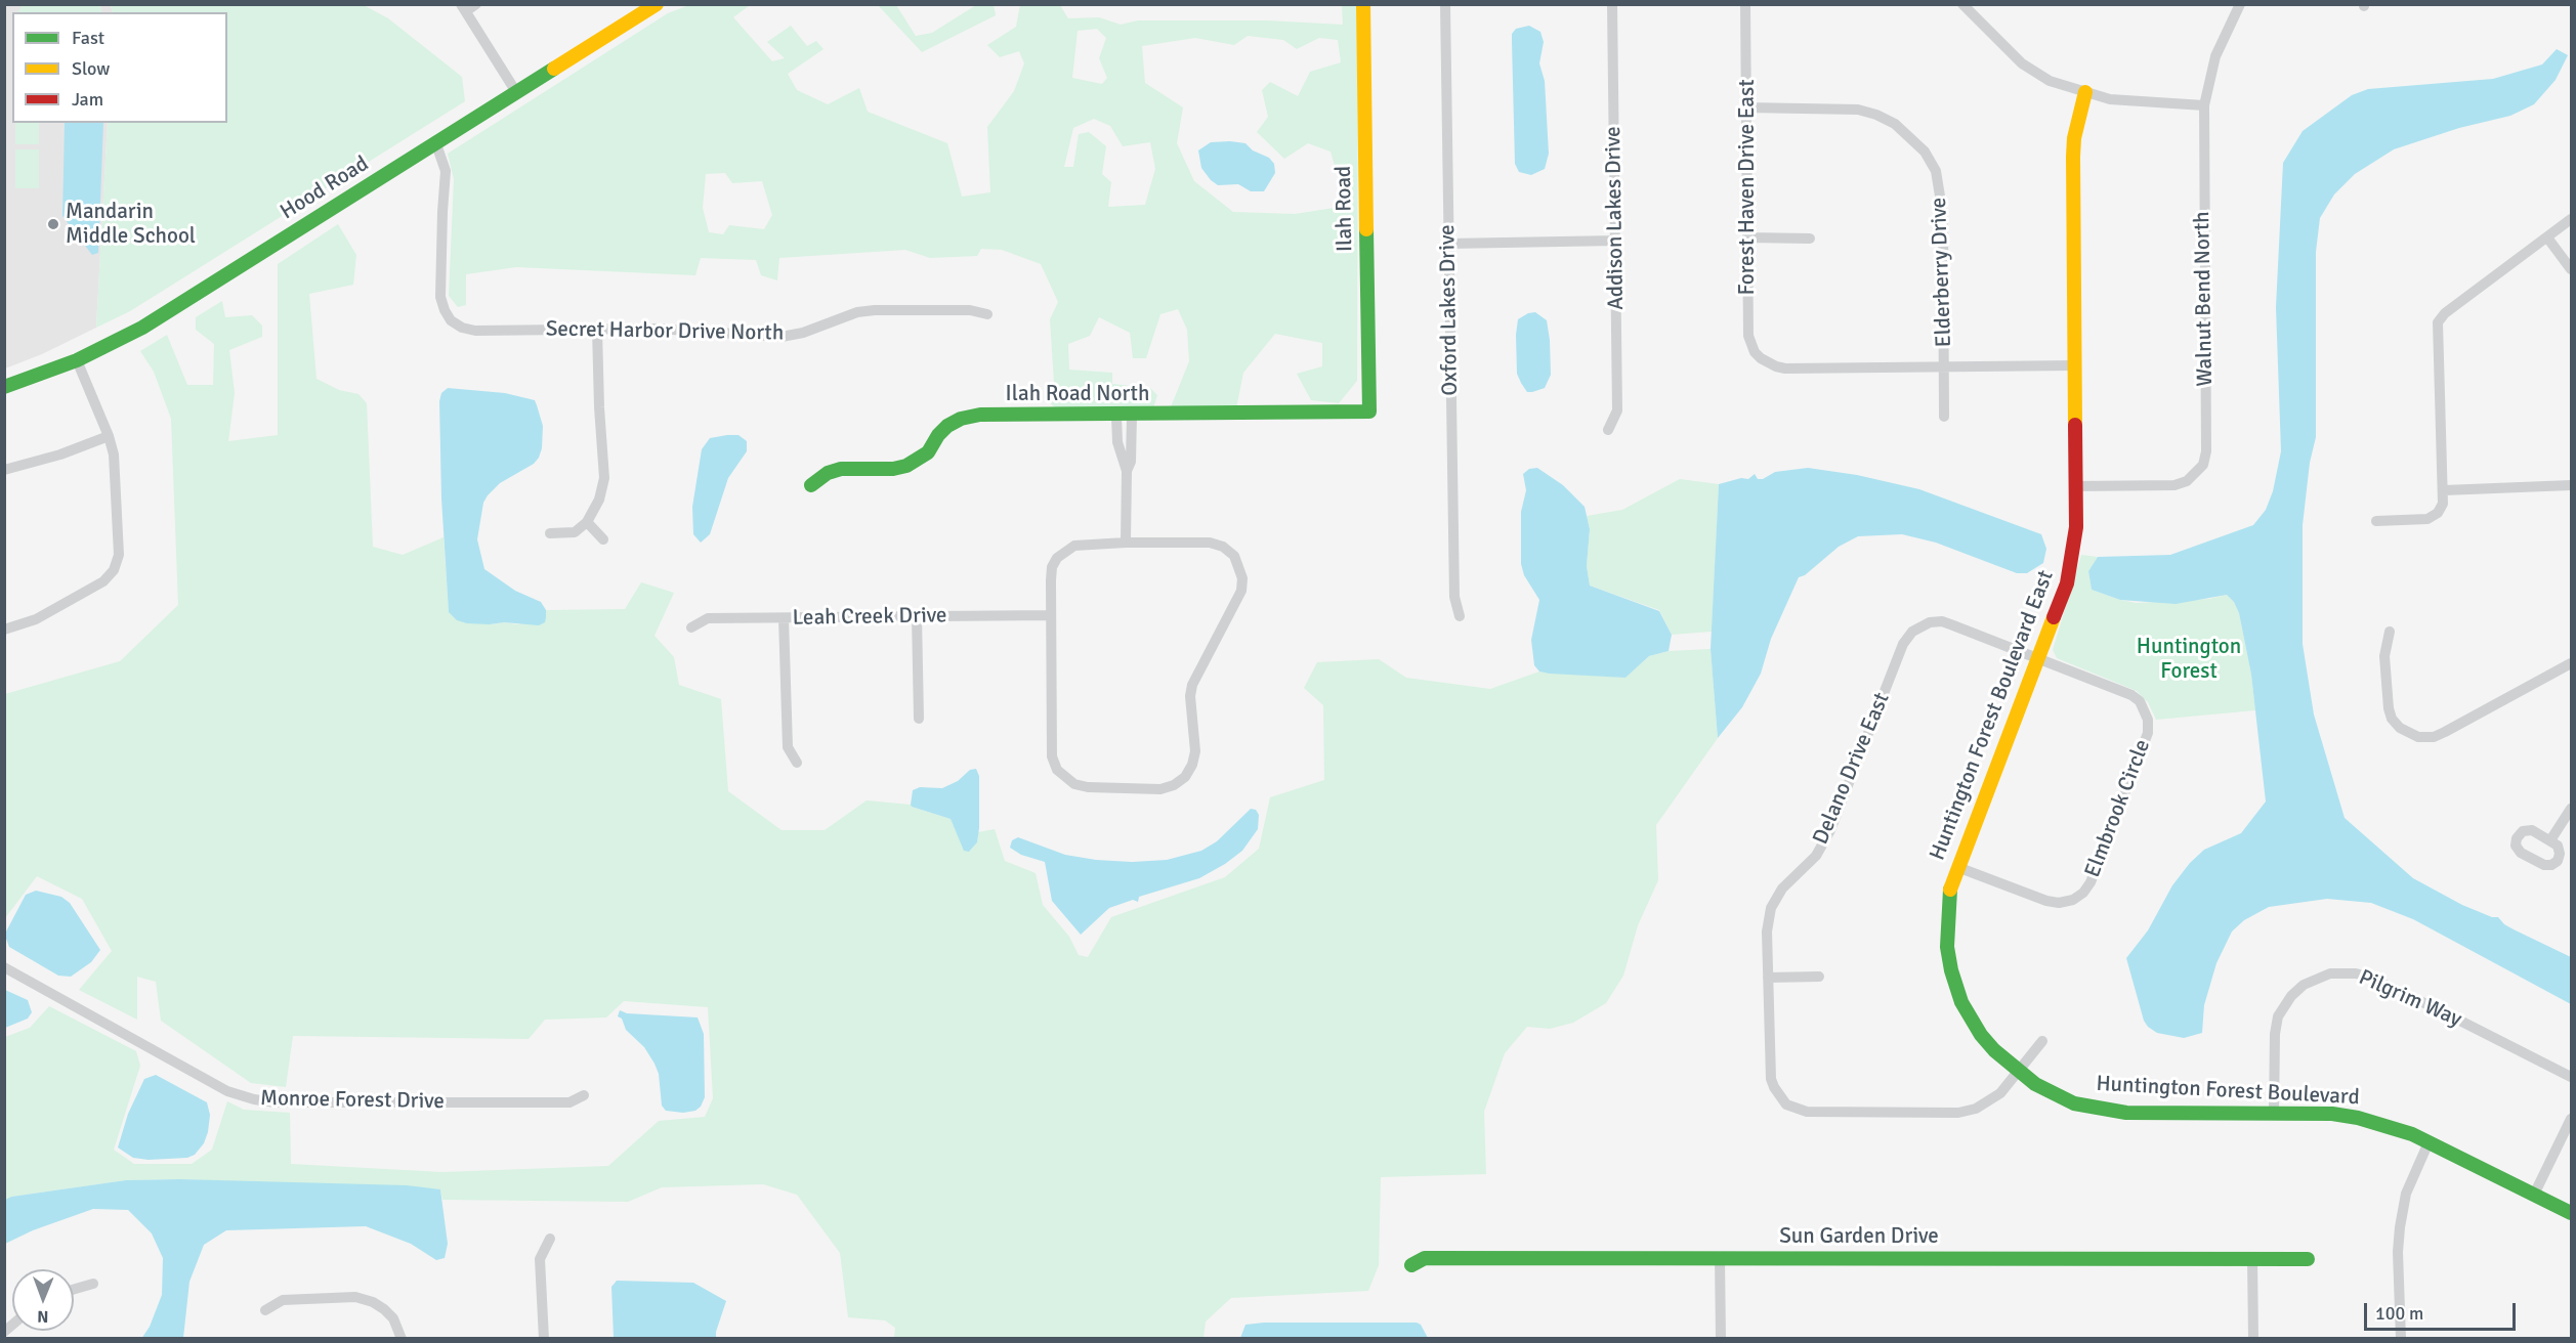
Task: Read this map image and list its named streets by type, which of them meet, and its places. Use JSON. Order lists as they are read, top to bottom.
{
  "streets": {
    "street": [
      "Forest Haven Drive East",
      "Hood Road",
      "Ilah Road",
      "Addison Lakes Drive",
      "Elderberry Drive",
      "Walnut Bend North",
      "Oxford Lakes Drive",
      "Secret Harbor Drive North",
      "Ilah Road North",
      "Leah Creek Drive",
      "Huntington Forest Boulevard East",
      "Delano Drive East",
      "Elmbrook Circle",
      "Pilgrim Way",
      "Huntington Forest Boulevard",
      "Monroe Forest Drive",
      "Sun Garden Drive"
    ]
  },
  "crossings": [
    ["Forest Haven Drive East", "Elderberry Drive"],
    ["Hood Road", "Secret Harbor Drive North"],
    ["Ilah Road", "Ilah Road North"],
    ["Walnut Bend North", "Huntington Forest Boulevard East"],
    ["Huntington Forest Boulevard East", "Delano Drive East"],
    ["Huntington Forest Boulevard East", "Elmbrook Circle"],
    ["Huntington Forest Boulevard East", "Huntington Forest Boulevard"],
    ["Delano Drive East", "Elmbrook Circle"],
    ["Delano Drive East", "Huntington Forest Boulevard"],
    ["Pilgrim Way", "Huntington Forest Boulevard"]
  ],
  "parks": ["Huntington Forest"],
  "places": ["Mandarin Middle School"],
  "legend": ["Fast", "Slow", "Jam"],
  "scale_bar": "100 m",
  "north": "bottom"
}
